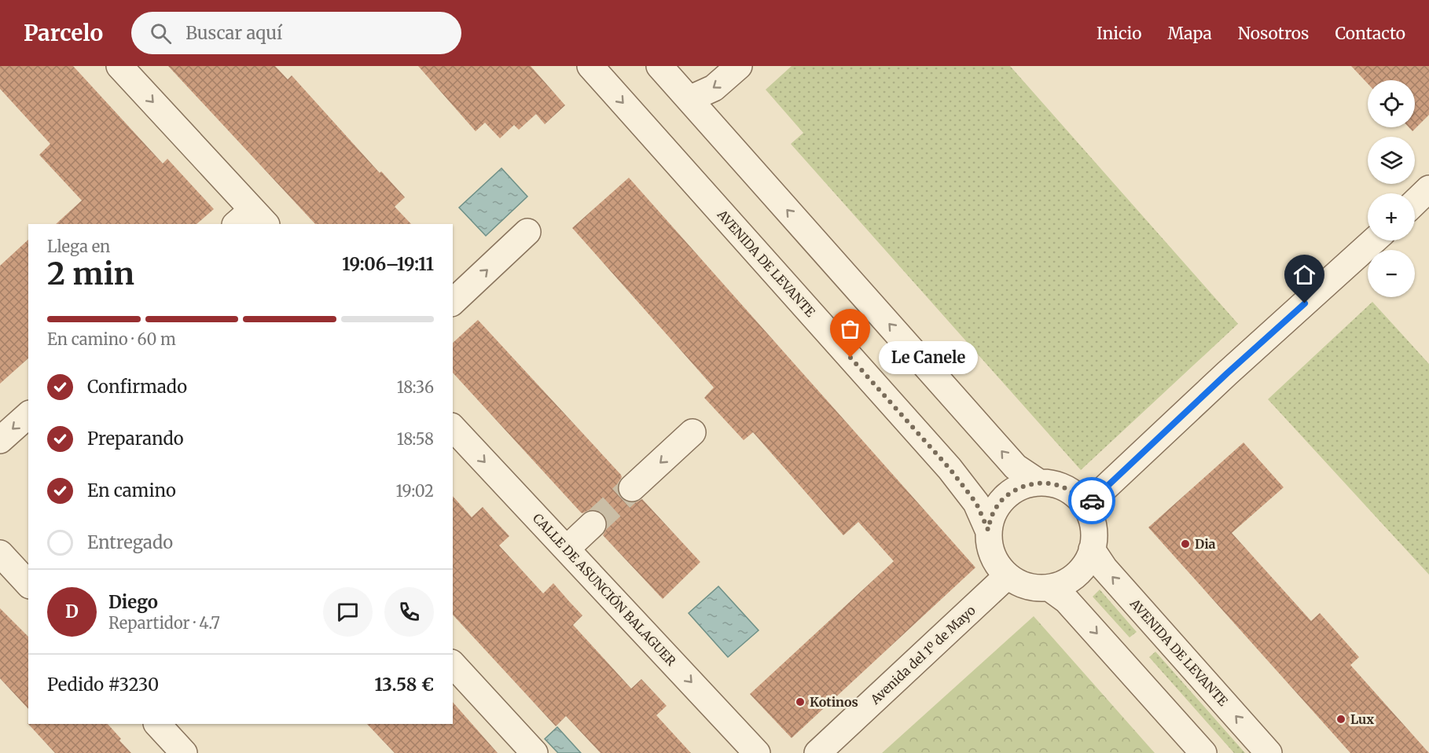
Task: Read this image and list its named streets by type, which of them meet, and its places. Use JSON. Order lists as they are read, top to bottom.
{
  "streets": {
    "street": ["AVENIDA DE LEVANTE", "CALLE DE ASUNCIÓN BALAGUER", "Avenida del 1º de Mayo"]
  },
  "crossings": [
    ["AVENIDA DE LEVANTE", "Avenida del 1º de Mayo"]
  ],
  "one_way": ["CALLE DE ASUNCIÓN BALAGUER"],
  "places": [
    "Le Canele",
    "Dia",
    "Kotinos",
    "Lux"
  ],
  "page": {
    "header": "Parcelo",
    "search": "Buscar aquí",
    "nav": [
      "Inicio",
      "Mapa",
      "Nosotros",
      "Contacto"
    ],
    "map_buttons": ["+", "−"],
    "heading": ["2 min", "Llega en", "19:06–19:11"],
    "panel": [
      "Diego",
      "Repartidor · 4.7",
      "Pedido #3230",
      "13.58 €"
    ],
    "bar": "En camino · 60 m",
    "bubble": "Le Canele",
    "list": [
      ["Confirmado", "18:36"],
      ["Preparando", "18:58"],
      ["En camino", "19:02"],
      "Entregado"
    ],
    "round": "D"
  }
}
